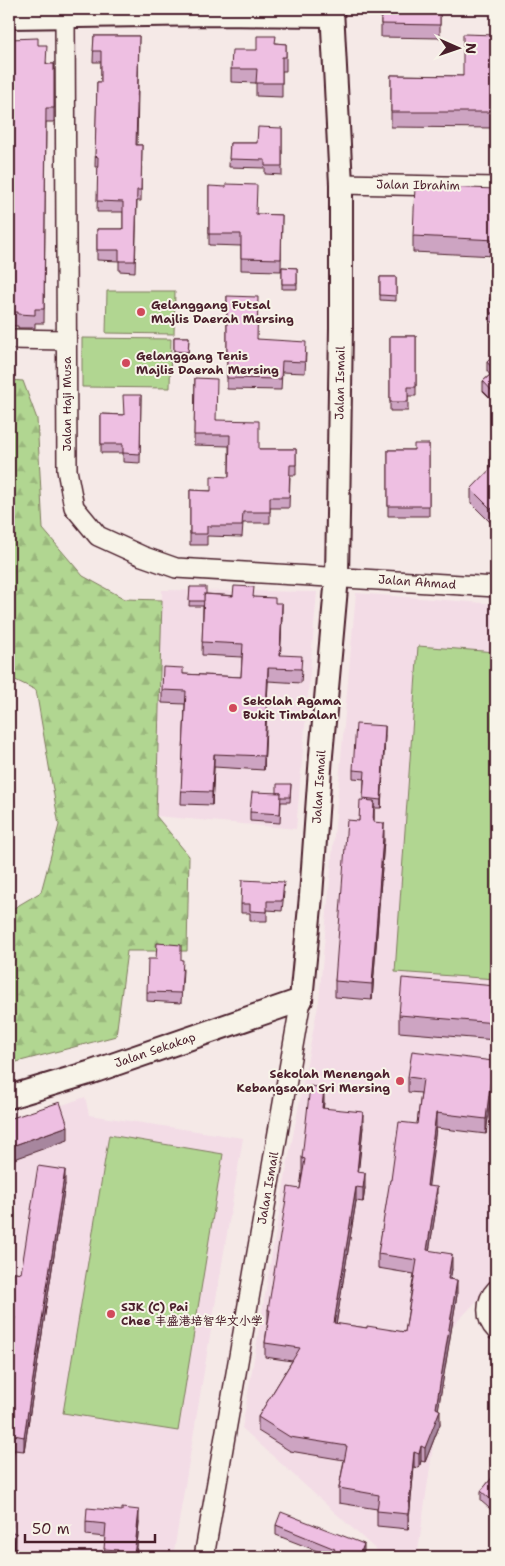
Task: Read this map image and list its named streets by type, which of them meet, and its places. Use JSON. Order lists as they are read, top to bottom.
{
  "streets": {
    "street": [
      "Jalan Ibrahim",
      "Jalan Ismail",
      "Jalan Haji Musa",
      "Jalan Ahmad",
      "Jalan Sekakap"
    ]
  },
  "crossings": [
    ["Jalan Ibrahim", "Jalan Ismail"],
    ["Jalan Ismail", "Jalan Haji Musa"],
    ["Jalan Ismail", "Jalan Ahmad"],
    ["Jalan Ismail", "Jalan Sekakap"],
    ["Jalan Haji Musa", "Jalan Ahmad"]
  ],
  "places": [
    "Gelanggang Futsal Majlis Daerah Mersing",
    "Gelanggang Tenis Majlis Daerah Mersing",
    "Sekolah Agama Bukit Timbalan",
    "Sekolah Menengah Kebangsaan Sri Mersing",
    "SJK (C) Pai Chee 丰盛港培智华文小学"
  ],
  "scale_bar": "50 m",
  "north": "right"
}
